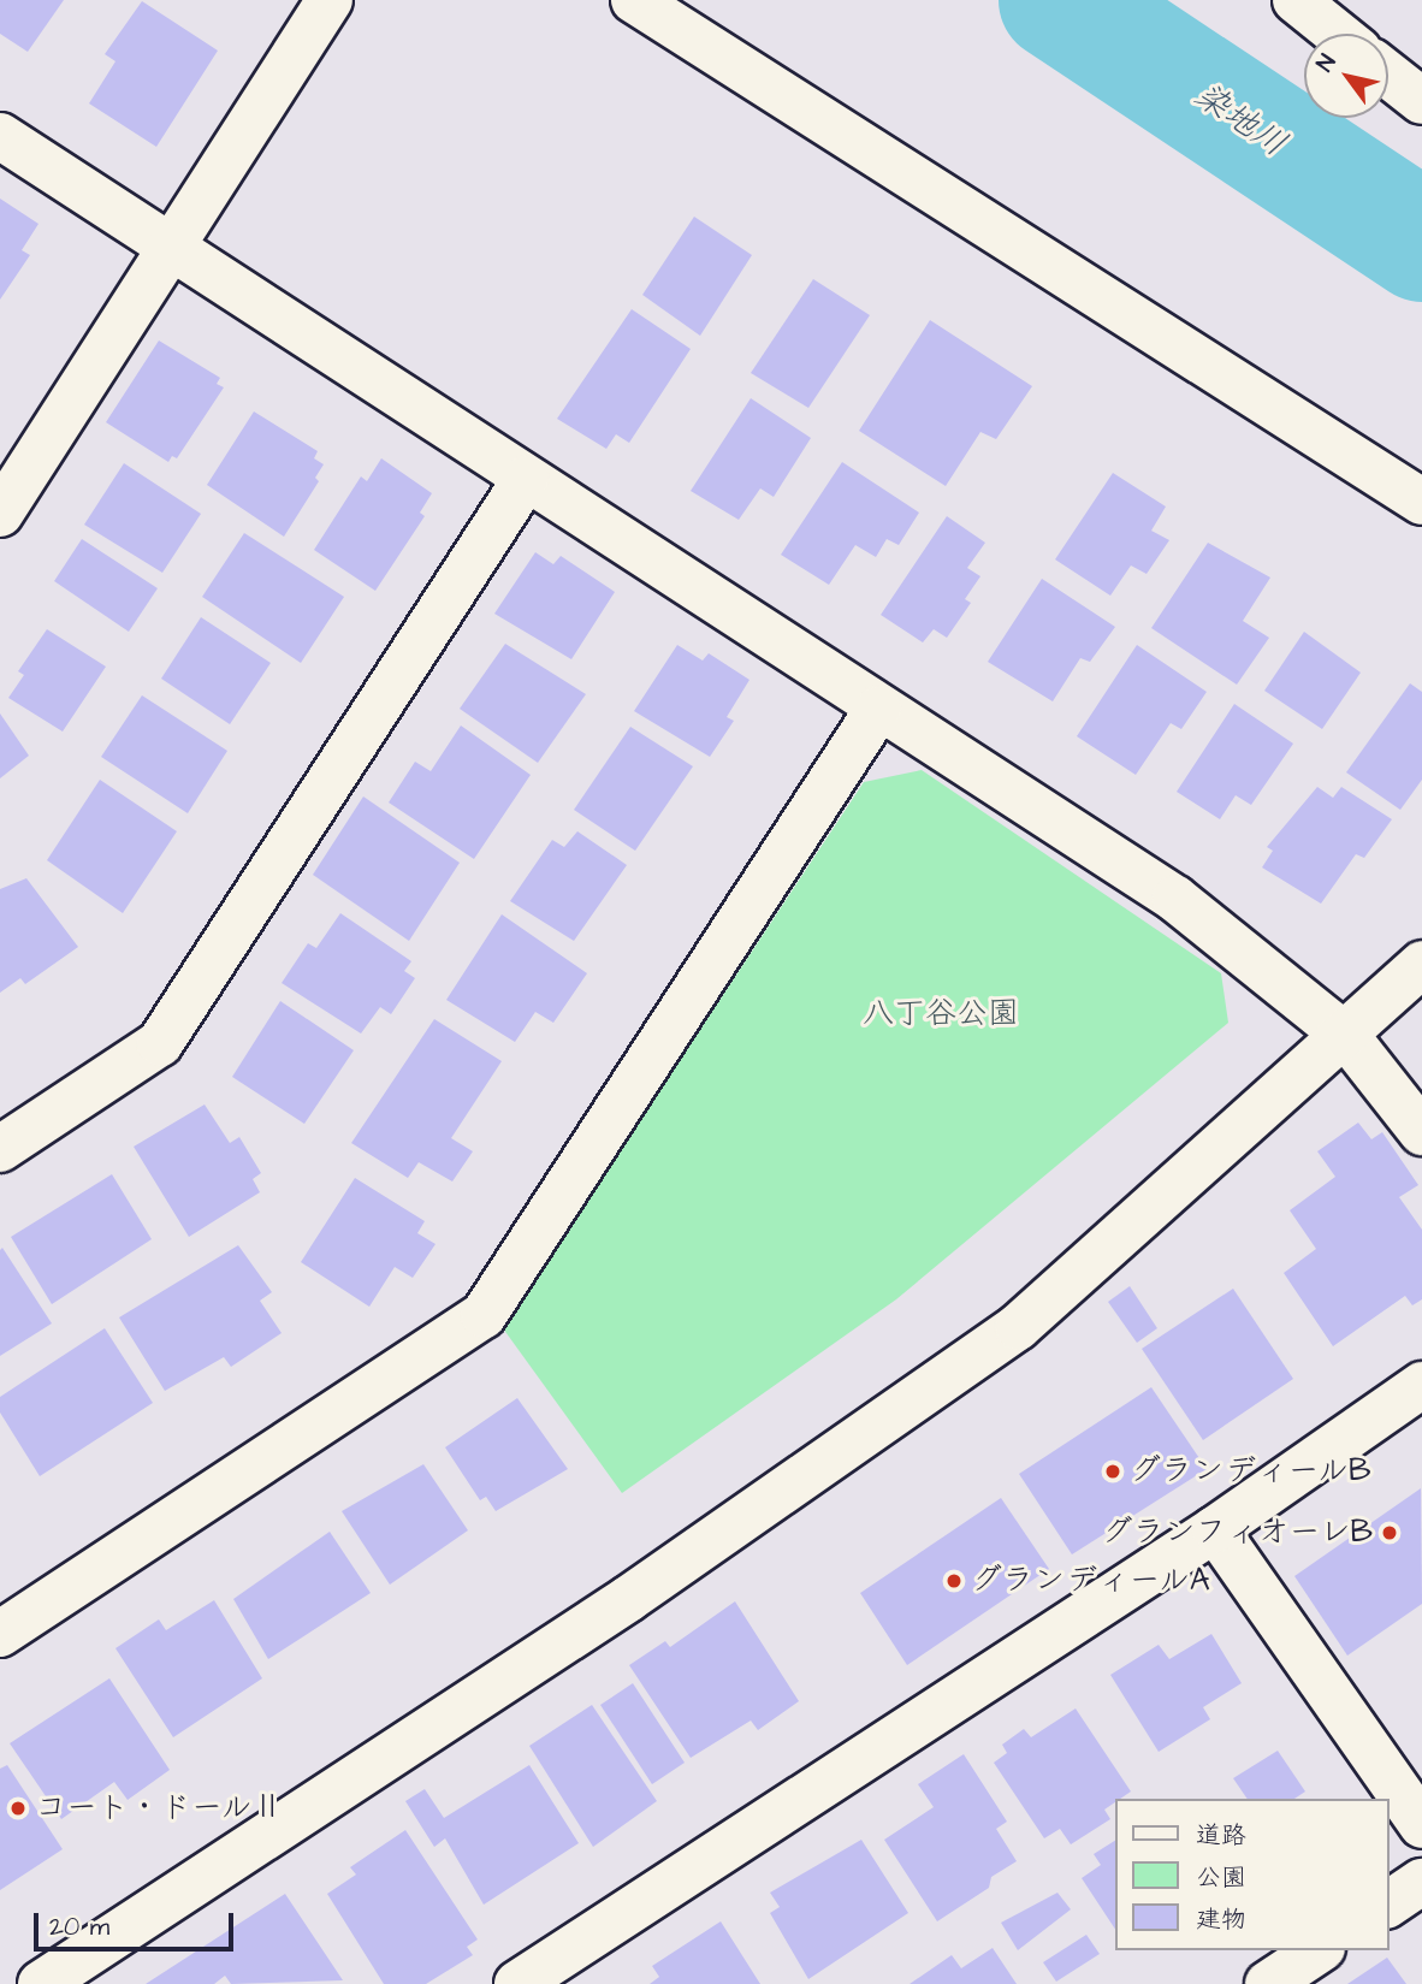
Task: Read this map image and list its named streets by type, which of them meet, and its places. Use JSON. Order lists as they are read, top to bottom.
{
  "water": ["染地川"],
  "parks": ["八丁谷公園"],
  "places": [
    "グランディールB",
    "グランフィオーレB",
    "グランディールA",
    "コート・ドールⅡ"
  ],
  "legend": ["道路", "公園", "建物"],
  "scale_bar": "20 m",
  "north": "top left"
}
